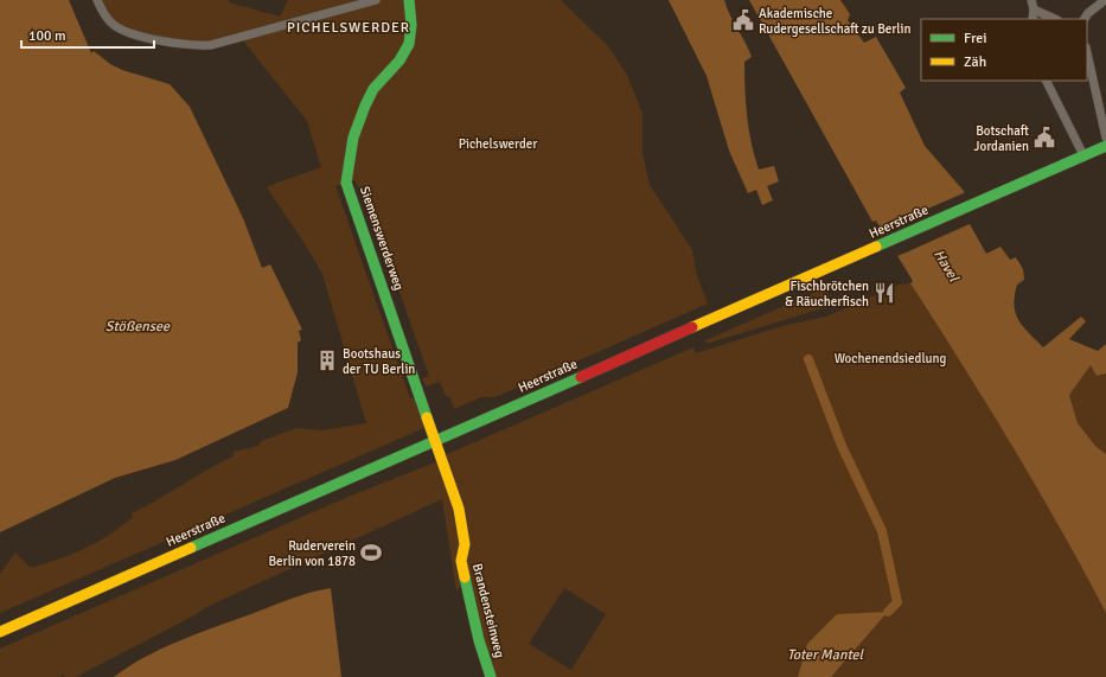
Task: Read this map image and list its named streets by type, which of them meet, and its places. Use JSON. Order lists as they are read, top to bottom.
{
  "streets": {
    "main road": ["Heerstraße", "Siemenswerderweg", "Brandensteinweg"]
  },
  "crossings": [
    ["Heerstraße", "Siemenswerderweg"],
    ["Heerstraße", "Brandensteinweg"],
    ["Siemenswerderweg", "Brandensteinweg"]
  ],
  "districts": ["PICHELSWERDER"],
  "water": ["Havel", "Stößensee", "Toter Mantel"],
  "parks": ["Pichelswerder", "Wochenendsiedlung"],
  "places": {
    "public building": ["Akademische Rudergesellschaft zu Berlin", "Botschaft Jordanien"],
    "restaurant": ["Fischbrötchen & Räucherfisch"],
    "building": ["Bootshaus der TU Berlin"],
    "sports": ["Ruderverein Berlin von 1878"]
  },
  "legend": ["Frei", "Zäh"],
  "scale_bar": "100 m"
}
